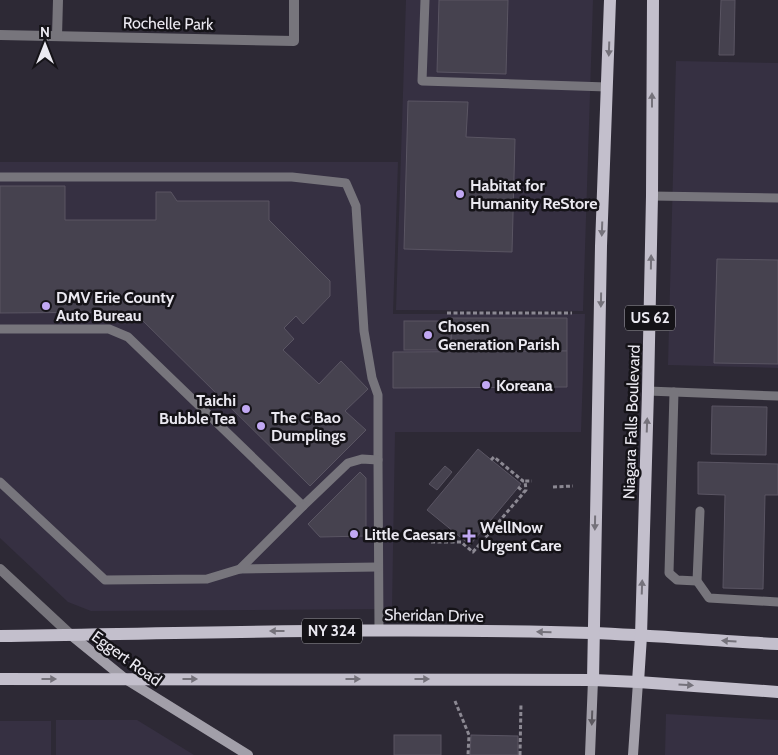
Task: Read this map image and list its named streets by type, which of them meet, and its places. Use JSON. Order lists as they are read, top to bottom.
{
  "streets": {
    "main road": [
      "US 62",
      "Niagara Falls Boulevard",
      "Sheridan Drive",
      "NY 324",
      "Eggert Road"
    ],
    "street": ["Rochelle Park"]
  },
  "crossings": [
    ["Niagara Falls Boulevard", "Sheridan Drive"],
    ["Sheridan Drive", "Eggert Road"]
  ],
  "places": {
    "other": [
      "Habitat for Humanity ReStore",
      "DMV Erie County Auto Bureau",
      "Chosen Generation Parish",
      "Koreana",
      "Taichi Bubble Tea",
      "The C Bao Dumplings",
      "Little Caesars"
    ],
    "health": ["WellNow Urgent Care"]
  },
  "north": "top"
}
